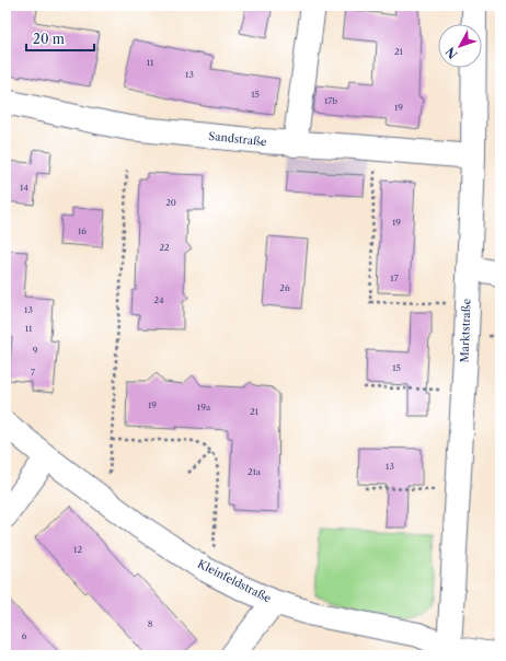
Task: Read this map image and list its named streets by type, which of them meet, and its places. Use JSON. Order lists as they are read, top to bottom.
{
  "streets": {
    "street": ["Sandstraße", "Marktstraße", "Kleinfeldstraße"]
  },
  "crossings": [
    ["Sandstraße", "Marktstraße"],
    ["Marktstraße", "Kleinfeldstraße"]
  ],
  "house_numbers": [
    "21",
    "11",
    "13",
    "15",
    "17b",
    "19",
    "14",
    "20",
    "19",
    "16",
    "22",
    "17",
    "26",
    "24",
    "13",
    "11",
    "9",
    "15",
    "7",
    "19",
    "19a",
    "21",
    "13",
    "21a",
    "12",
    "8",
    "6"
  ],
  "scale_bar": "20 m",
  "north": "bottom left"
}
